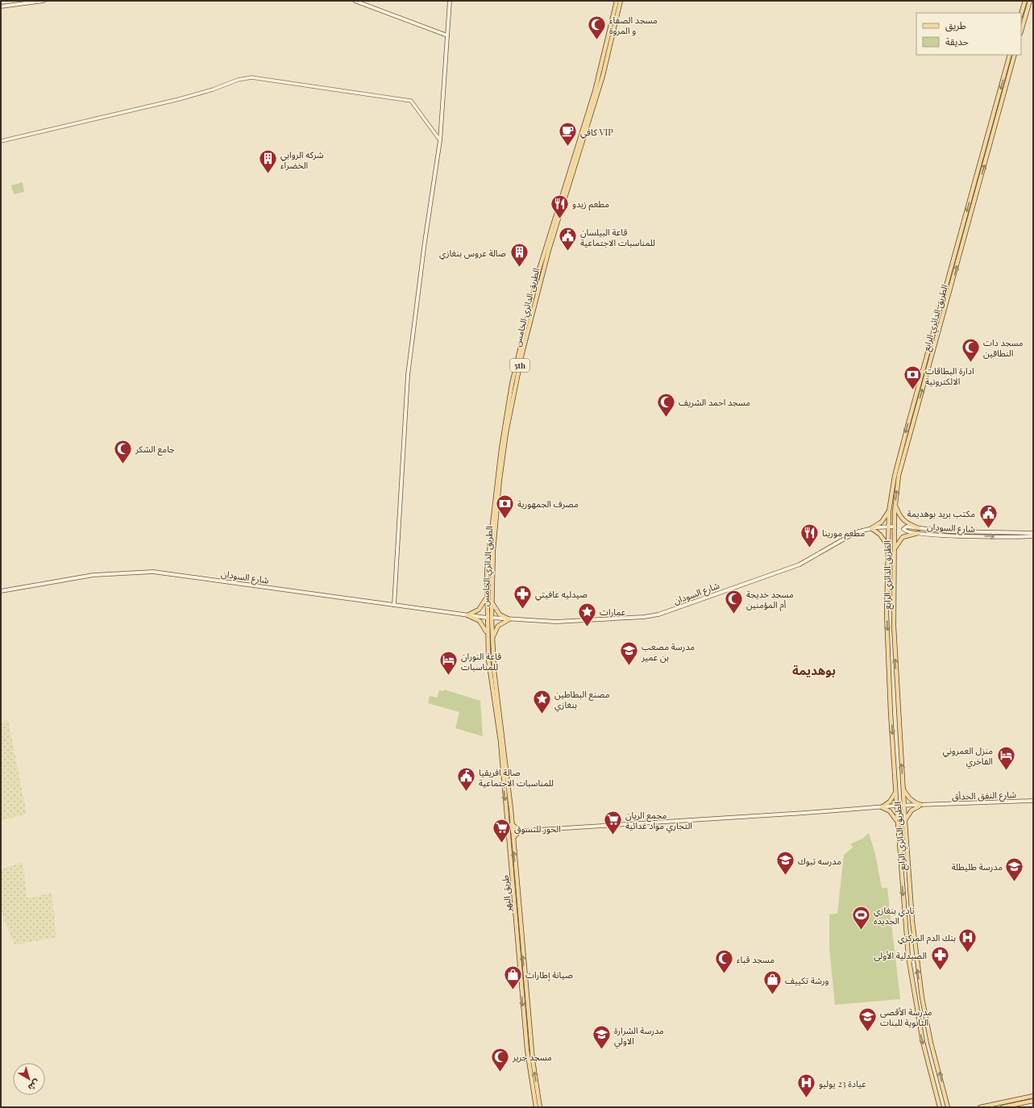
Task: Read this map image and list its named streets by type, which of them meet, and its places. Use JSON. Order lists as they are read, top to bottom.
{
  "streets": {
    "main road": [
      "الطريق الدائري الخامس",
      "الطريق الدائري الرابع",
      "5th",
      "شارع السودان",
      "شارع النفق الحدأق",
      "طريق النهر"
    ]
  },
  "crossings": [
    ["الطريق الدائري الخامس", "شارع السودان"],
    ["الطريق الدائري الخامس", "طريق النهر"],
    ["الطريق الدائري الرابع", "شارع السودان"],
    ["الطريق الدائري الرابع", "شارع النفق الحدأق"],
    ["شارع النفق الحدأق", "طريق النهر"]
  ],
  "districts": ["بوهديمة"],
  "places": {
    "mosque": [
      "مسجد الصفاء و المروة",
      "مسجد دات النطاقين",
      "مسجد احمد الشريف",
      "جامع الشكر",
      "مسجد خديجة أم المؤمنين",
      "مسجد قباء",
      "مسجد جرير"
    ],
    "cafe": ["كافي VIP"],
    "building": ["شركه الروابي الخضراء", "صالة عروس بنغازي"],
    "restaurant": ["مطعم زيدو", "مطعم مورينا"],
    "public building": ["قاعة البيلسان للمناسبات الاجتماعية", "مكتب بريد بوهديمة", "صالة افريقيا للمناسبات الاجتماعية"],
    "bank": ["ادارة البطاقات الالكترونية", "مصرف الجمهورية"],
    "pharmacy": ["صيدليه عافيتي", "الصيدلية الأولى"],
    "place": ["عمارات", "مصنع البطاطين بنغازي"],
    "school or university": [
      "مدرسة مصعب بن عمير",
      "مدرسه تبوك",
      "مدرسة طليطلة",
      "مدرسة الأقصى الثانوية للبنات",
      "مدرسة الشرارة الاولي"
    ],
    "hotel": ["قاعة النوران للمناسبات", "منزل العمروني الفاخري"],
    "supermarket": ["مجمع الريان التجاري مواد غدائية", "الحور للتسوق"],
    "sports": ["نادي بنغازي الجديده"],
    "hospital": ["بنك الدم المركزي", "عيادة 23 يوليو"],
    "shop": ["صيانة إطارات", "ورشة تكييف"]
  },
  "legend": ["طريق", "حديقة"],
  "north": "bottom right"
}
